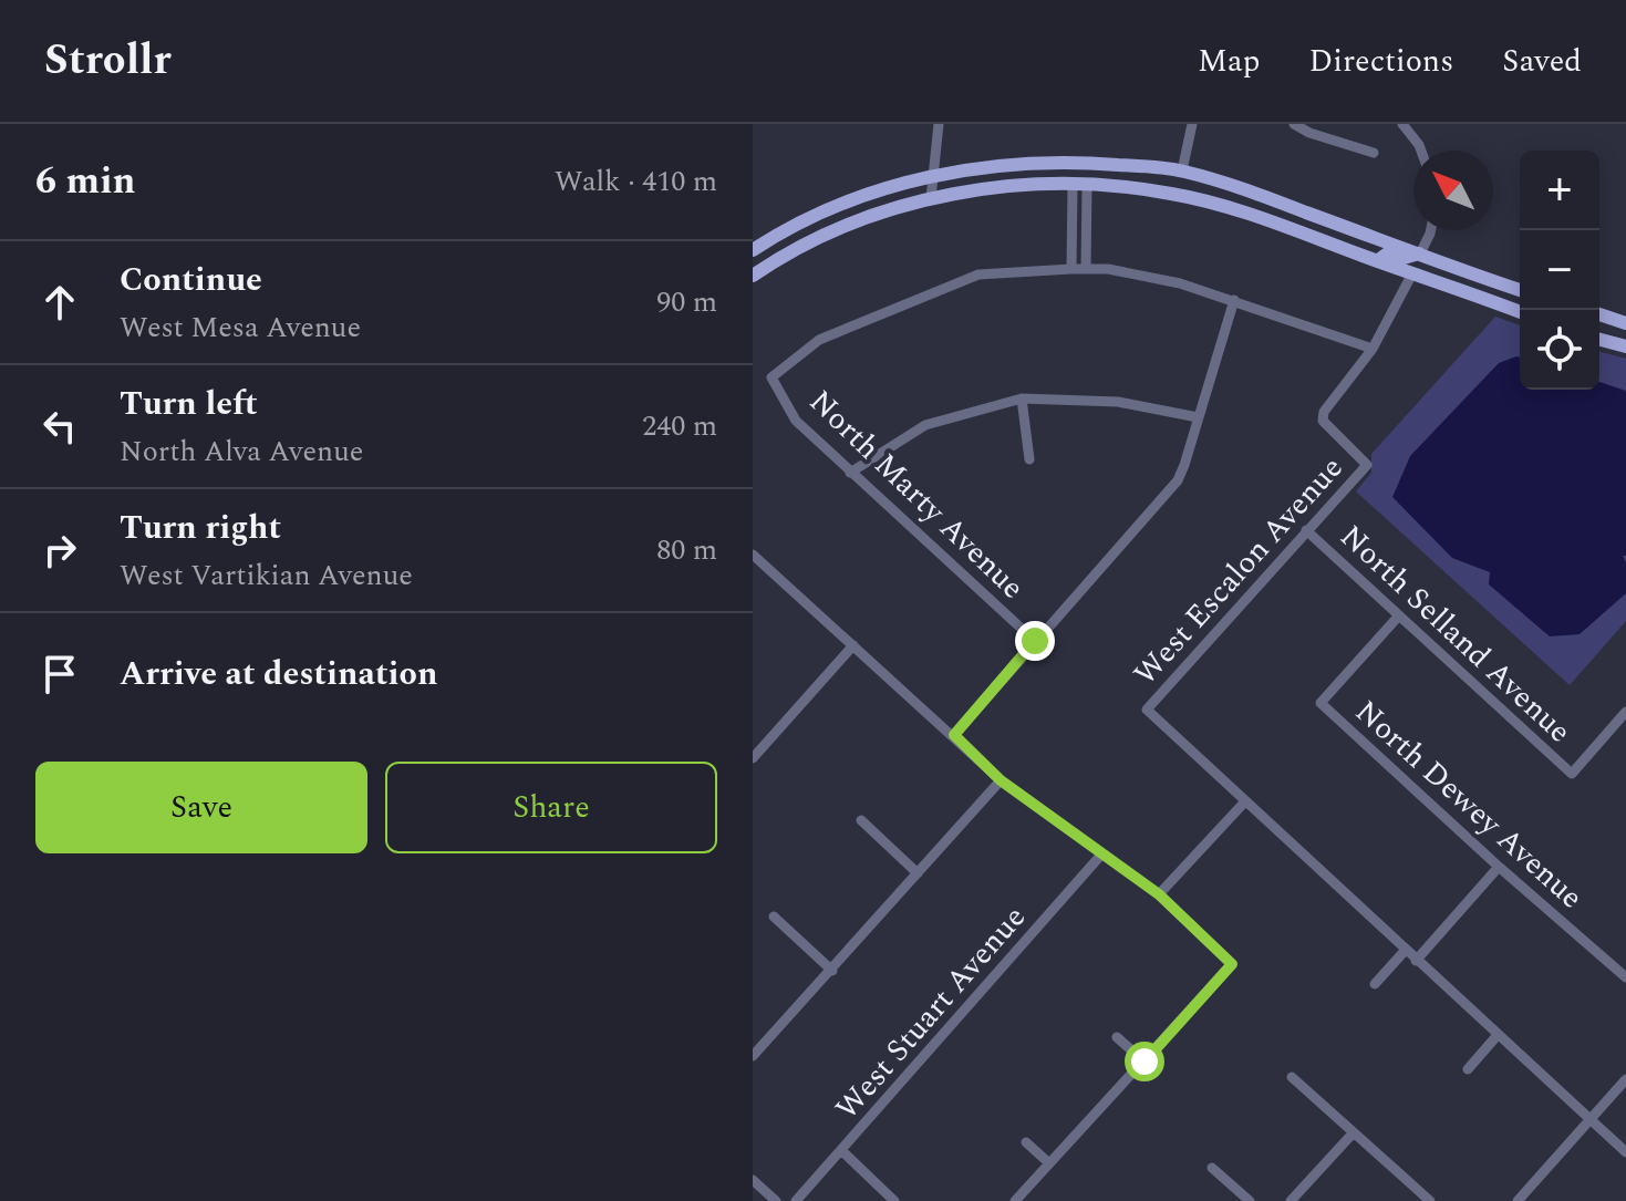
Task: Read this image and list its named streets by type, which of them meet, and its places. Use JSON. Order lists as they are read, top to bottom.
{
  "streets": {
    "street": [
      "North Marty Avenue",
      "West Escalon Avenue",
      "North Selland Avenue",
      "North Dewey Avenue",
      "West Stuart Avenue"
    ]
  },
  "crossings": [
    ["West Escalon Avenue", "North Selland Avenue"],
    ["North Selland Avenue", "North Dewey Avenue"]
  ],
  "north": "top left",
  "page": {
    "header": "Strollr",
    "nav": ["Map", "Directions", "Saved"],
    "heading": ["6 min", "Walk · 410 m"],
    "map_buttons": ["+", "−"],
    "list": [
      ["Continue", "West Mesa Avenue", "90 m"],
      ["Turn left", "North Alva Avenue", "240 m"],
      ["Turn right", "West Vartikian Avenue", "80 m"],
      "Arrive at destination"
    ],
    "buttons": ["Save", "Share"]
  }
}
